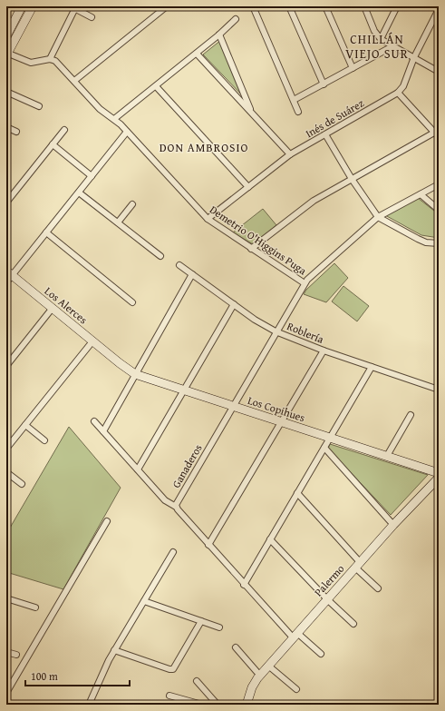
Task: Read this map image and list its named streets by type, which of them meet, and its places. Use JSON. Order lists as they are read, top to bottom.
{
  "streets": {
    "street": [
      "Inés de Suárez",
      "Demetrio O'Higgins Puga",
      "Los Alerces",
      "Roblería",
      "Los Copihues",
      "Ganaderos",
      "Palermo"
    ]
  },
  "crossings": [
    ["Inés de Suárez", "Demetrio O'Higgins Puga"],
    ["Demetrio O'Higgins Puga", "Ganaderos"],
    ["Los Alerces", "Los Copihues"],
    ["Roblería", "Ganaderos"],
    ["Los Copihues", "Ganaderos"]
  ],
  "districts": ["CHILLÁN VIEJO SUR", "DON AMBROSIO"],
  "scale_bar": "100 m"
}
